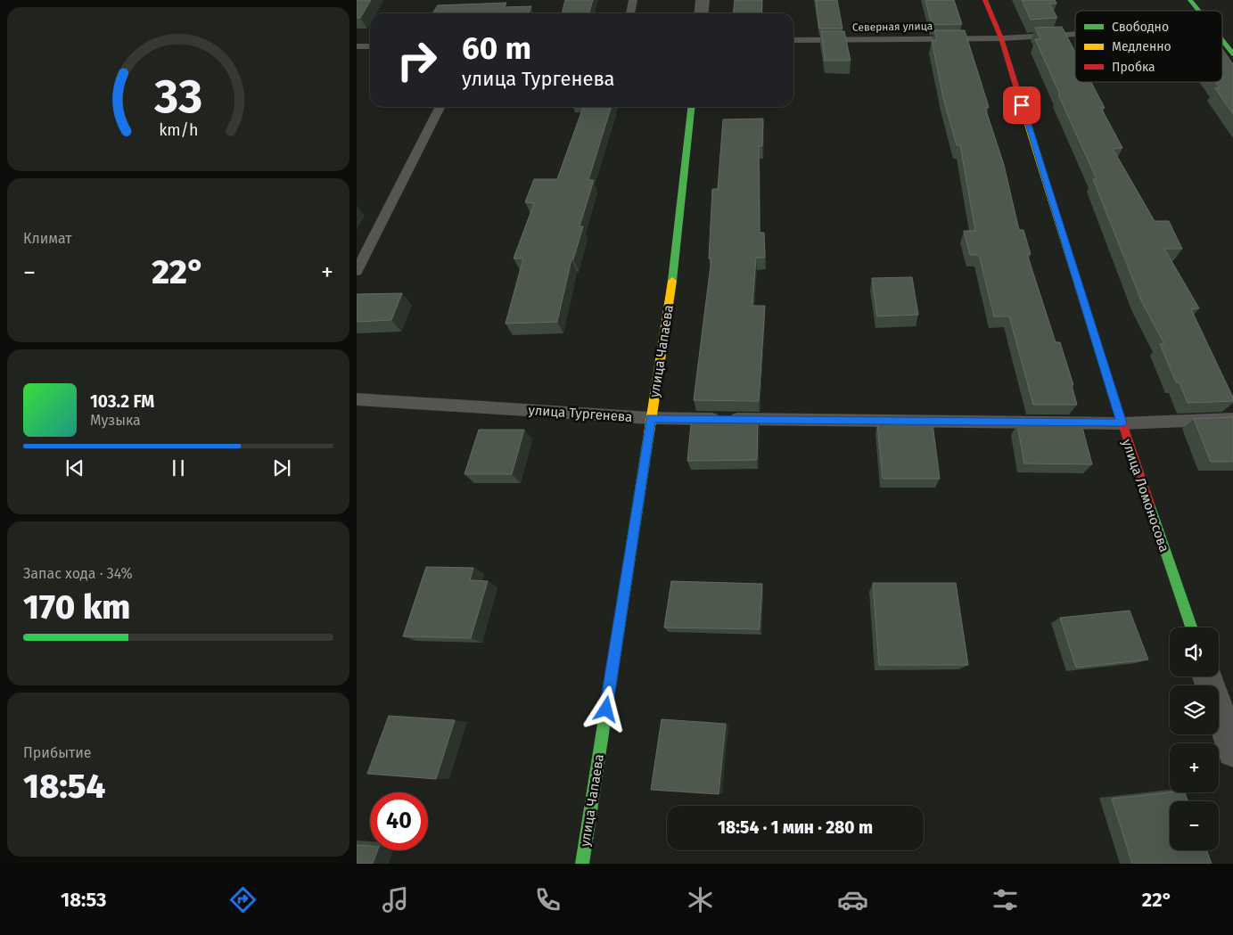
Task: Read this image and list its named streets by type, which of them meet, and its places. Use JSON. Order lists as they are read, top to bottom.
{
  "streets": {
    "street": ["улица Чапаева", "улица Ломоносова"],
    "lane": ["Северная улица", "улица Тургенева"]
  },
  "crossings": [
    ["Северная улица", "улица Ломоносова"],
    ["улица Чапаева", "улица Тургенева"],
    ["улица Тургенева", "улица Ломоносова"]
  ],
  "legend": ["Свободно", "Медленно", "Пробка"],
  "page": {
    "turn": ["60 m", "улица Тургенева"],
    "tile": [
      "Климат",
      ["Запас хода · 34%", "170 km"],
      ["Прибытие", "18:54"]
    ],
    "heat": ["−", "22°", "+"],
    "song": ["103.2 FM", "Музыка"],
    "map_buttons": ["+", "−"],
    "limit": "40",
    "trip": "18:54 · 1 мин · 280 m",
    "tabs": ["18:53", "22°"],
    "gauge": ["33", "km/h"]
  }
}
